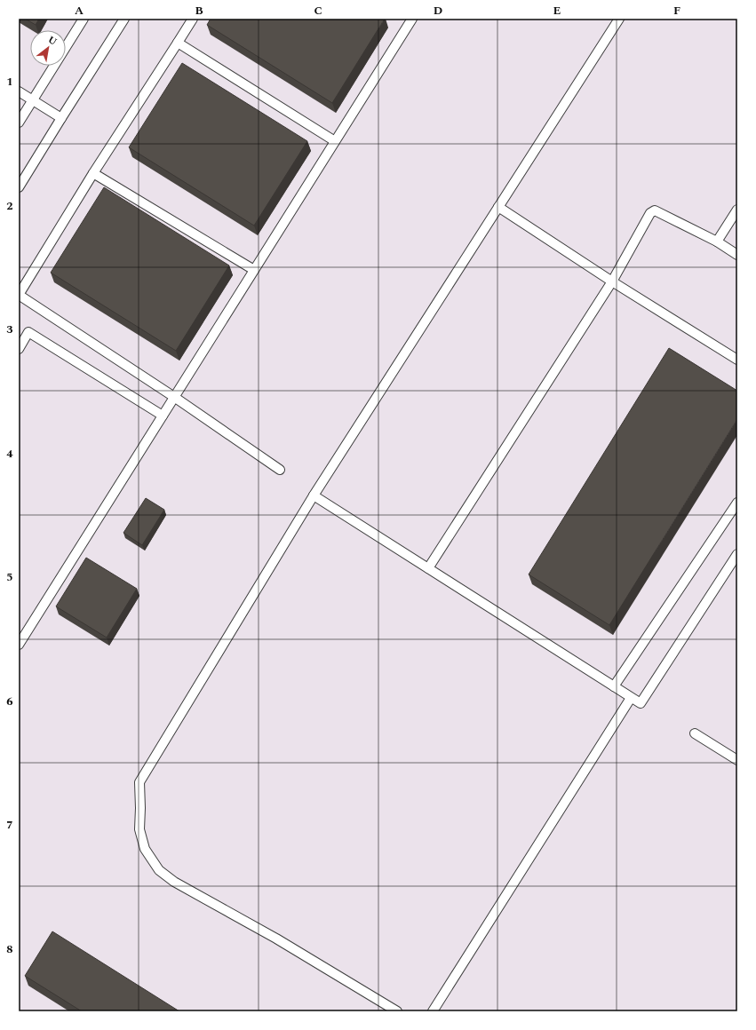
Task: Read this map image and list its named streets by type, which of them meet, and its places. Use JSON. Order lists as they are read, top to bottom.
{
  "north": "top right",
  "grid": {
    "columns": [
      "A",
      "B",
      "C",
      "D",
      "E",
      "F"
    ],
    "rows": [
      "1",
      "2",
      "3",
      "4",
      "5",
      "6",
      "7",
      "8"
    ]
  }
}
